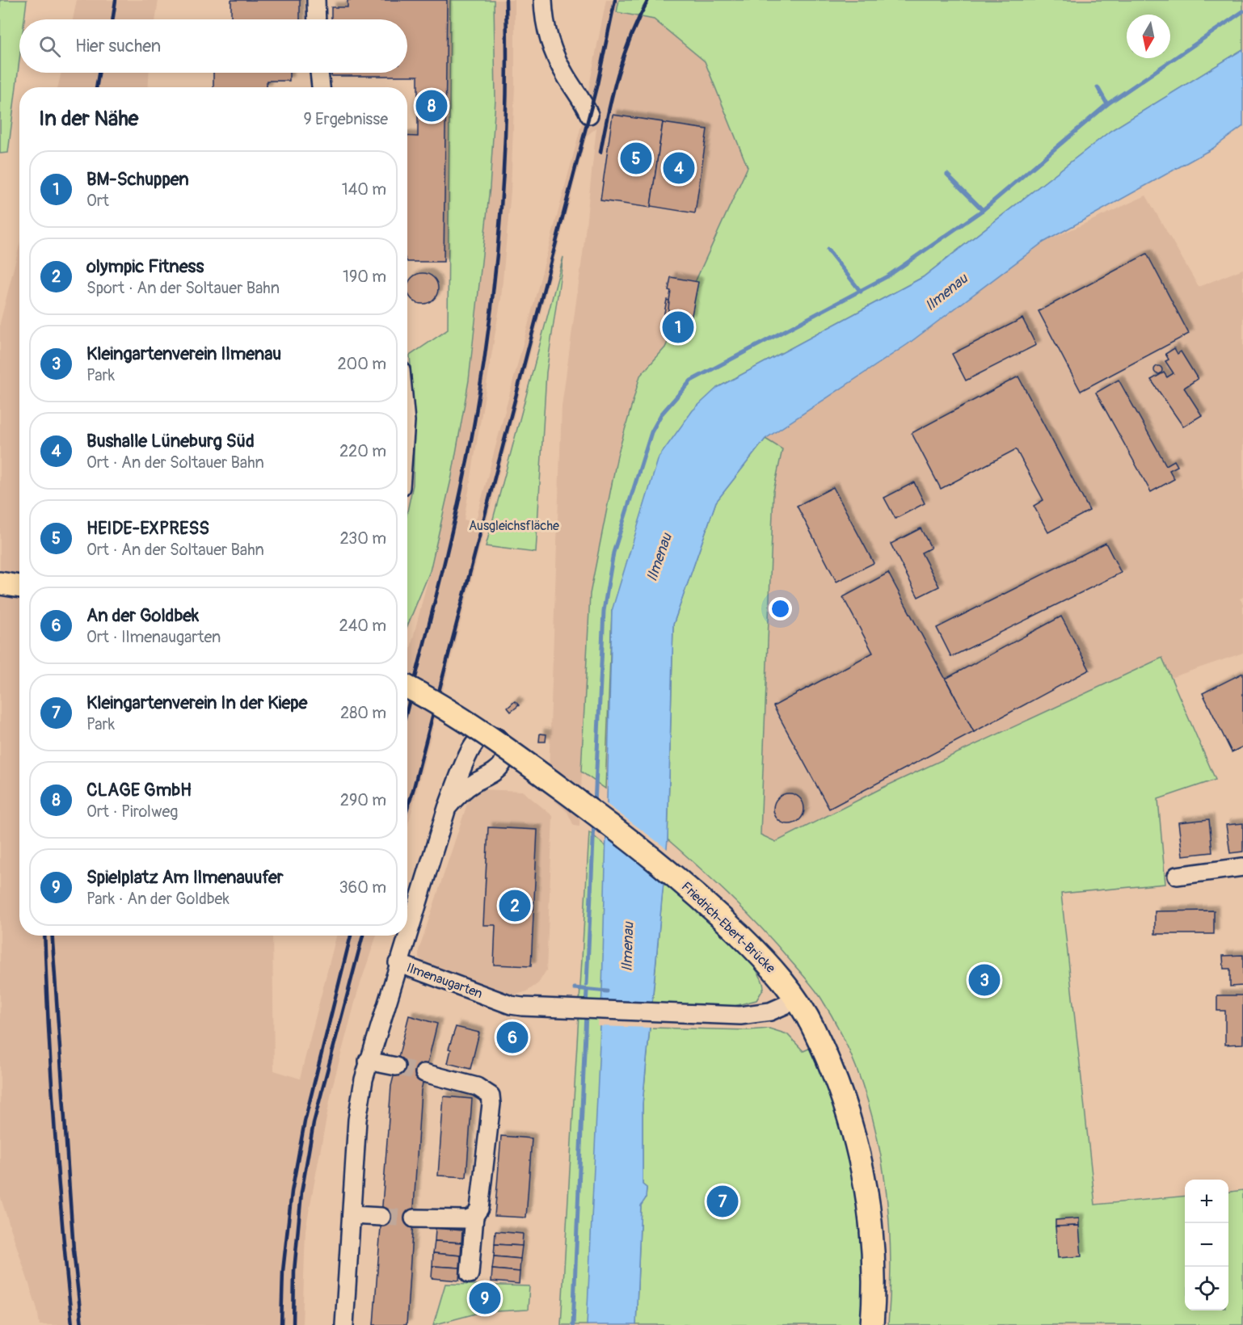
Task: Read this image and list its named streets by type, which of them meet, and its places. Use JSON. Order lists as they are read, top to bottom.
{
  "streets": {
    "main road": ["Friedrich-Ebert-Brücke"],
    "street": ["Ilmenaugarten"]
  },
  "crossings": [
    ["Friedrich-Ebert-Brücke", "Ilmenaugarten"]
  ],
  "water": ["Ilmenau"],
  "parks": ["Ausgleichsfläche"],
  "north": "bottom",
  "page": {
    "search": "Hier suchen",
    "heading": ["In der Nähe", "9 Ergebnisse"],
    "pins": [
      "8",
      "5",
      "4",
      "1",
      "2",
      "3",
      "6",
      "7",
      "9"
    ],
    "list": [
      {
        "mark": "1",
        "name": "BM-Schuppen",
        "note": "Ort",
        "value": "140 m"
      },
      {
        "mark": "2",
        "name": "olympic Fitness",
        "note": "Sport · An der Soltauer Bahn",
        "value": "190 m"
      },
      {
        "mark": "3",
        "name": "Kleingartenverein Ilmenau",
        "note": "Park",
        "value": "200 m"
      },
      {
        "mark": "4",
        "name": "Bushalle Lüneburg Süd",
        "note": "Ort · An der Soltauer Bahn",
        "value": "220 m"
      },
      {
        "mark": "5",
        "name": "HEIDE-EXPRESS",
        "note": "Ort · An der Soltauer Bahn",
        "value": "230 m"
      },
      {
        "mark": "6",
        "name": "An der Goldbek",
        "note": "Ort · Ilmenaugarten",
        "value": "240 m"
      },
      {
        "mark": "7",
        "name": "Kleingartenverein In der Kiepe",
        "note": "Park",
        "value": "280 m"
      },
      {
        "mark": "8",
        "name": "CLAGE GmbH",
        "note": "Ort · Pirolweg",
        "value": "290 m"
      },
      {
        "mark": "9",
        "name": "Spielplatz Am Ilmenauufer",
        "note": "Park · An der Goldbek",
        "value": "360 m"
      }
    ],
    "map_buttons": ["+", "−"]
  }
}
